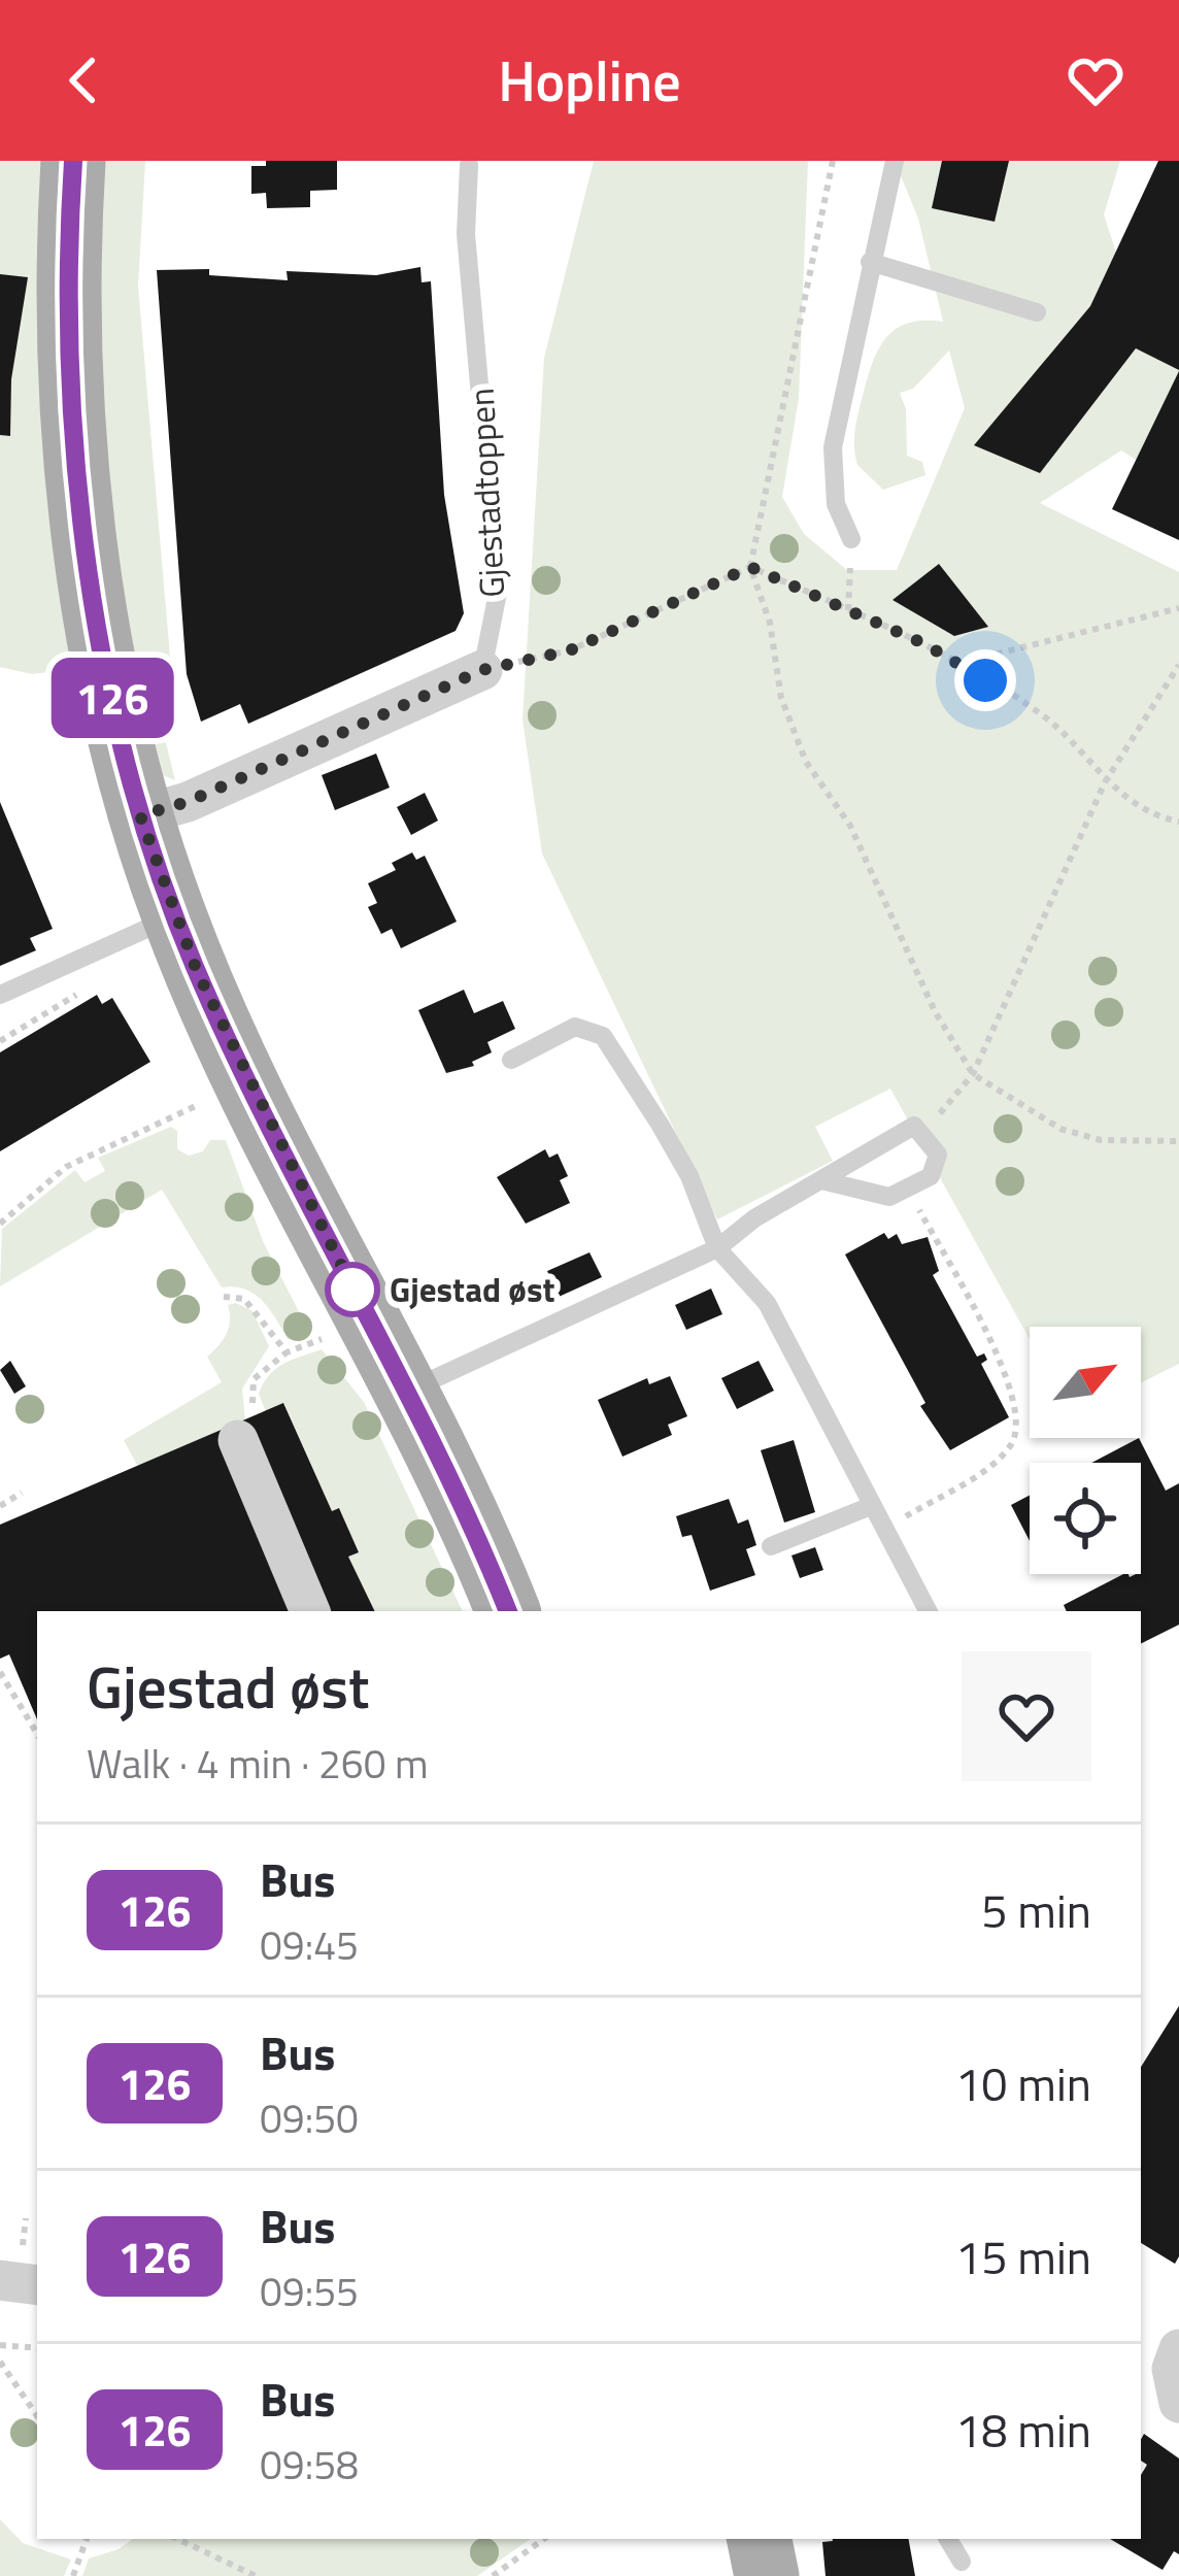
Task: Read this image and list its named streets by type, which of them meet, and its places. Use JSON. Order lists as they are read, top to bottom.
{
  "streets": {
    "lane": ["Gjestadtoppen"]
  },
  "places": ["Gjestad øst"],
  "lines": ["bus line 126"],
  "north": "top right",
  "page": {
    "header": "Hopline",
    "on_map": "126",
    "heading": ["Gjestad øst", "Walk · 4 min · 260 m"],
    "list": [
      {
        "mark": "126",
        "name": "Bus",
        "note": "09:45",
        "value": "5 min"
      },
      {
        "mark": "126",
        "name": "Bus",
        "note": "09:50",
        "value": "10 min"
      },
      {
        "mark": "126",
        "name": "Bus",
        "note": "09:55",
        "value": "15 min"
      },
      {
        "mark": "126",
        "name": "Bus",
        "note": "09:58",
        "value": "18 min"
      }
    ]
  }
}
